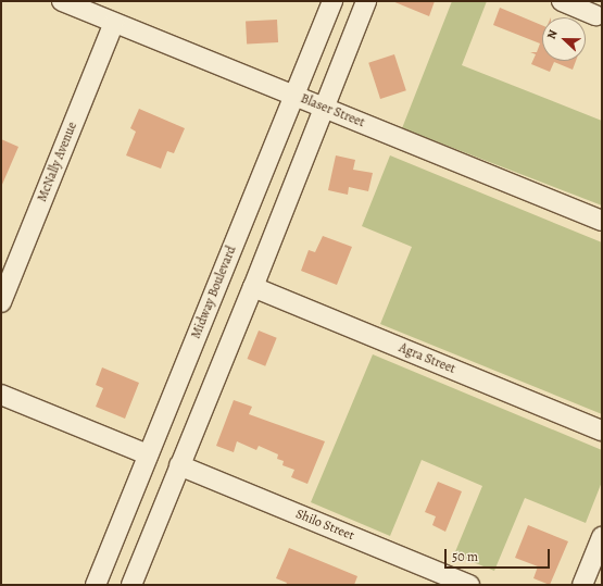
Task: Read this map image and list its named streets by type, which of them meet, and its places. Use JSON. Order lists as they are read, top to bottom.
{
  "streets": {
    "street": [
      "Blaser Street",
      "McNally Avenue",
      "Midway Boulevard",
      "Agra Street",
      "Shilo Street"
    ]
  },
  "crossings": [
    ["Blaser Street", "McNally Avenue"],
    ["Blaser Street", "Midway Boulevard"]
  ],
  "scale_bar": "50 m",
  "north": "left"
}
